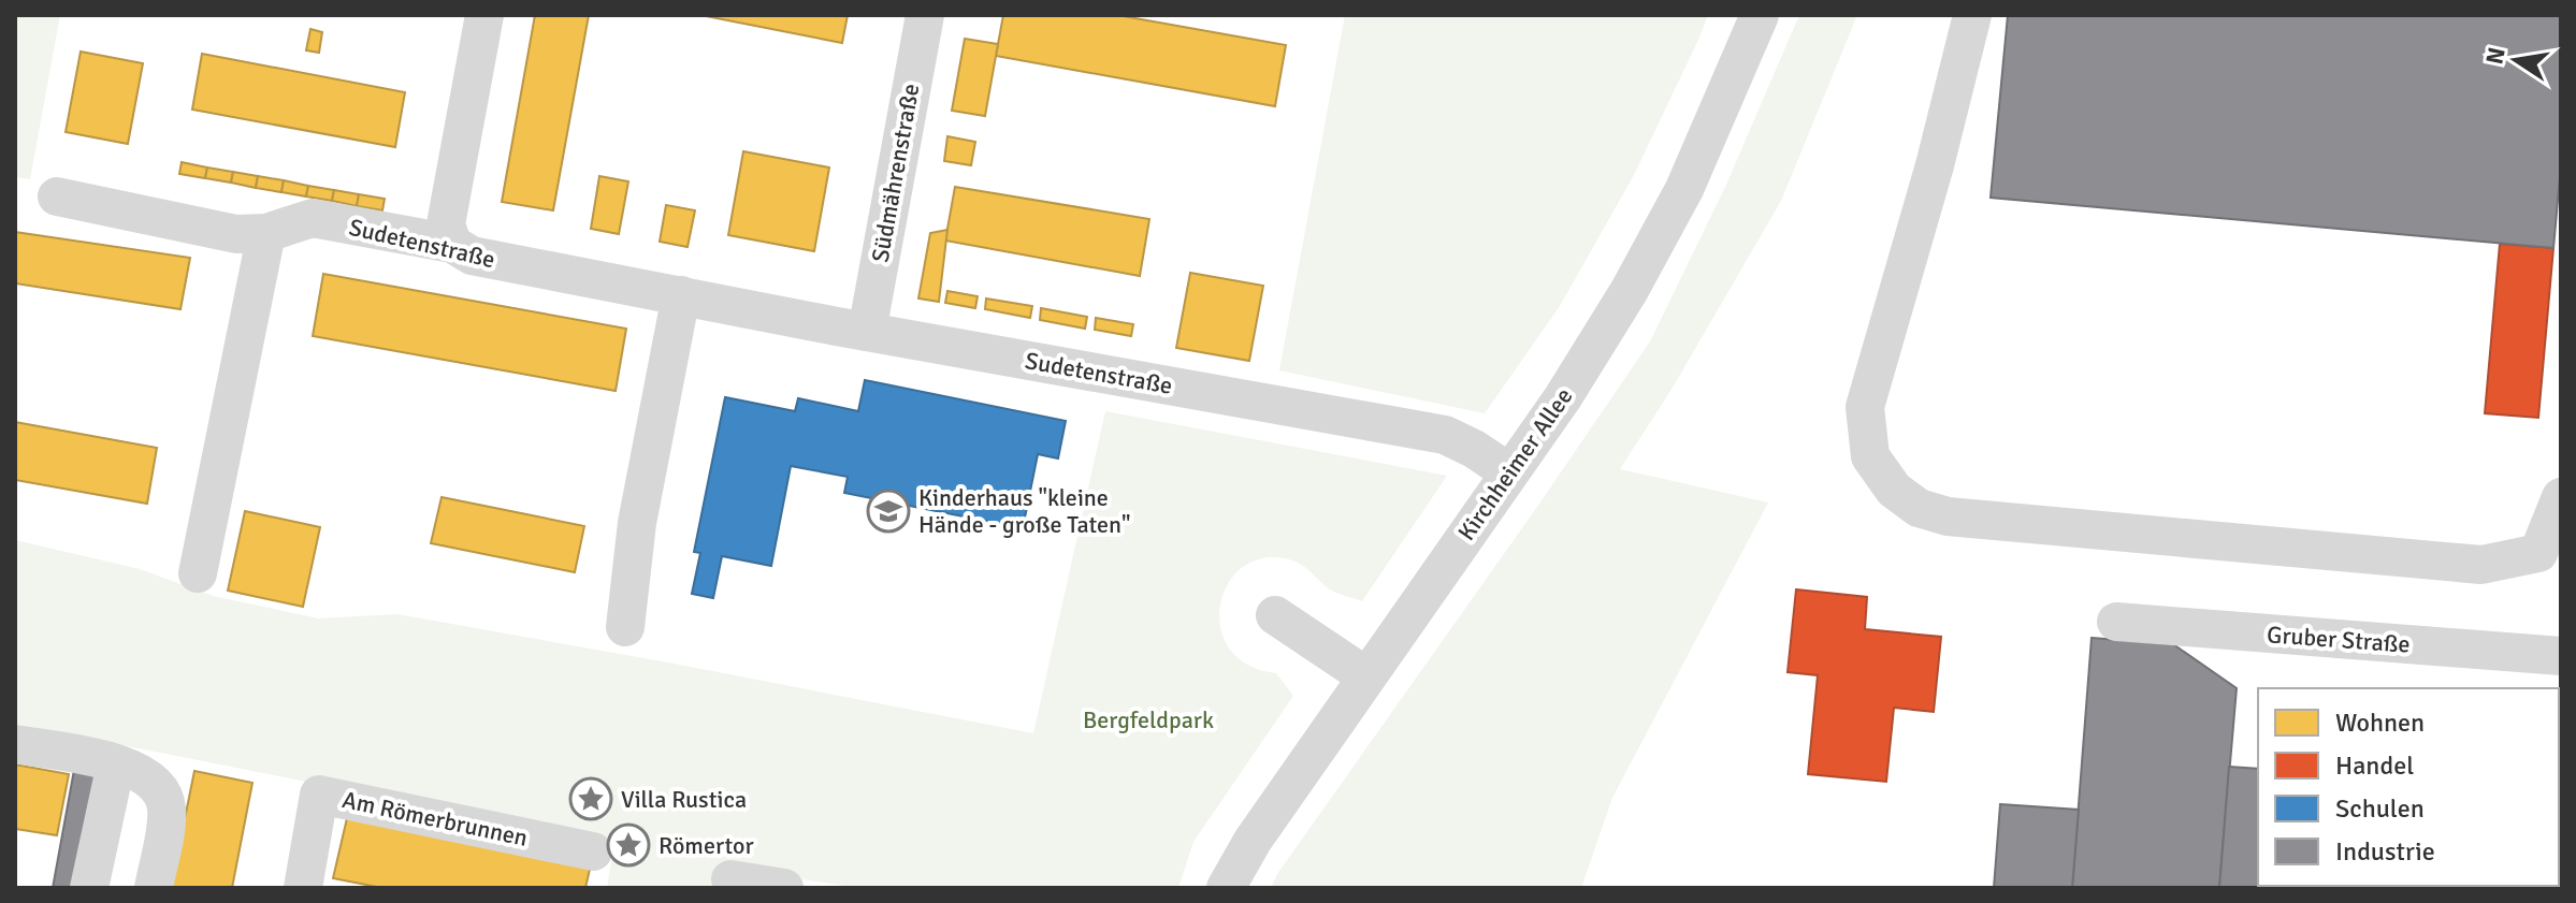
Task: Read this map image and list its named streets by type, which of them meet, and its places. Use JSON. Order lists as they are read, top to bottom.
{
  "streets": {
    "street": [
      "Südmährenstraße",
      "Sudetenstraße",
      "Kirchheimer Allee",
      "Gruber Straße",
      "Am Römerbrunnen"
    ]
  },
  "crossings": [
    ["Südmährenstraße", "Sudetenstraße"],
    ["Sudetenstraße", "Kirchheimer Allee"]
  ],
  "parks": ["Bergfeldpark"],
  "places": {
    "school or university": ["Kinderhaus \"kleine Hände - große Taten\""],
    "place": ["Villa Rustica", "Römertor"]
  },
  "legend": [
    "Wohnen",
    "Handel",
    "Schulen",
    "Industrie"
  ],
  "north": "left"
}
